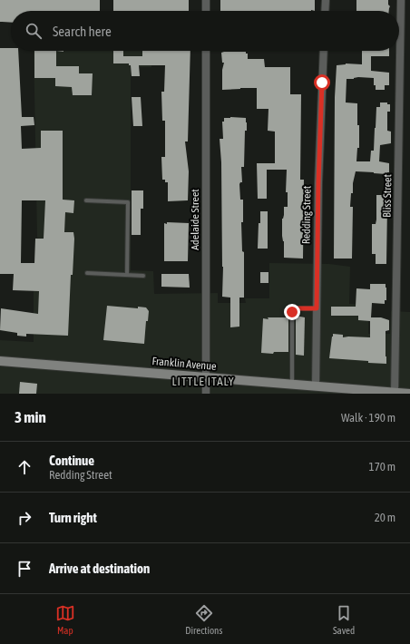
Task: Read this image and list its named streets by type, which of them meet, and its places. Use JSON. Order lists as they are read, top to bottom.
{
  "streets": {
    "main road": ["Franklin Avenue"],
    "street": ["Bliss Street", "Redding Street", "Adelaide Street"]
  },
  "crossings": [
    ["Bliss Street", "Franklin Avenue"],
    ["Redding Street", "Franklin Avenue"],
    ["Adelaide Street", "Franklin Avenue"]
  ],
  "districts": ["LITTLE ITALY"],
  "page": {
    "search": "Search here",
    "heading": ["3 min", "Walk · 190 m"],
    "list": [
      ["Continue", "Redding Street", "170 m"],
      ["Turn right", "20 m"],
      "Arrive at destination"
    ],
    "nav": ["Map", "Directions", "Saved"]
  }
}
